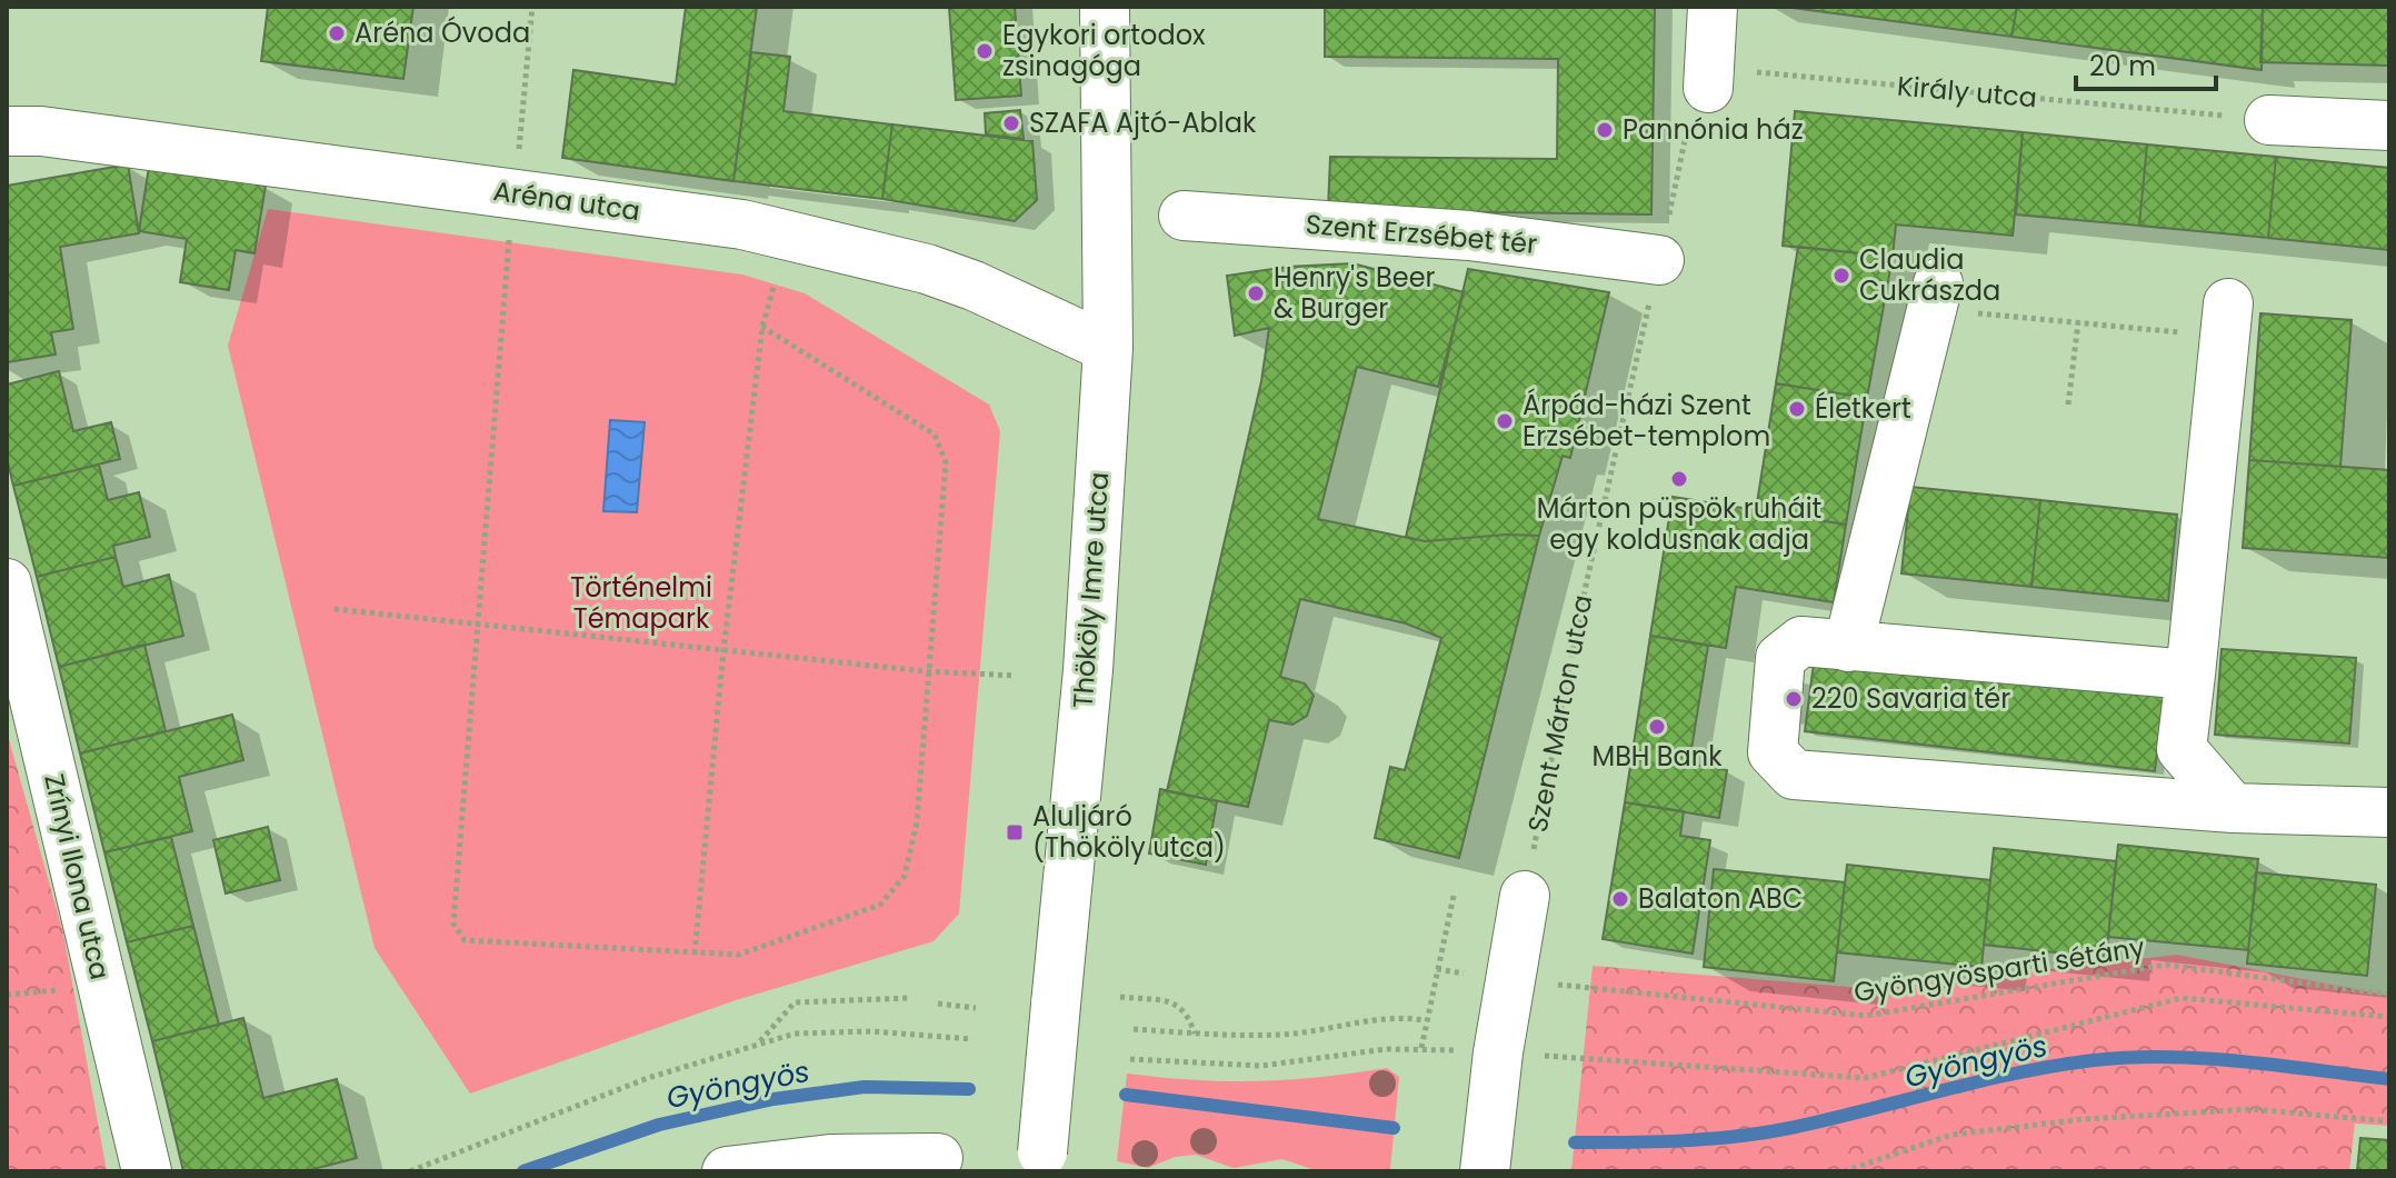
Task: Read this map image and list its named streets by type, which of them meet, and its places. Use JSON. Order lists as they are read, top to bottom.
{
  "streets": {
    "street": [
      "Aréna utca",
      "Szent Erzsébet tér",
      "Thököly Imre utca",
      "Zrínyi Ilona utca"
    ],
    "path": ["Király utca", "Szent Márton utca", "Gyöngyösparti sétány"]
  },
  "crossings": [
    ["Király utca", "Szent Márton utca"],
    ["Aréna utca", "Thököly Imre utca"],
    ["Szent Erzsébet tér", "Szent Márton utca"]
  ],
  "water": ["Gyöngyös"],
  "parks": ["Történelmi Témapark"],
  "places": {
    "other": [
      "Aréna Óvoda",
      "Egykori ortodox zsinagóga",
      "SZAFA Ajtó-Ablak",
      "Pannónia ház",
      "Claudia Cukrászda",
      "Henry's Beer & Burger",
      "Életkert",
      "Árpád-házi Szent Erzsébet-templom",
      "Márton püspök ruháit egy koldusnak adja",
      "220 Savaria tér",
      "MBH Bank",
      "Balaton ABC"
    ],
    "transit": ["Aluljáró (Thököly utca)"]
  },
  "scale_bar": "20 m"
}
